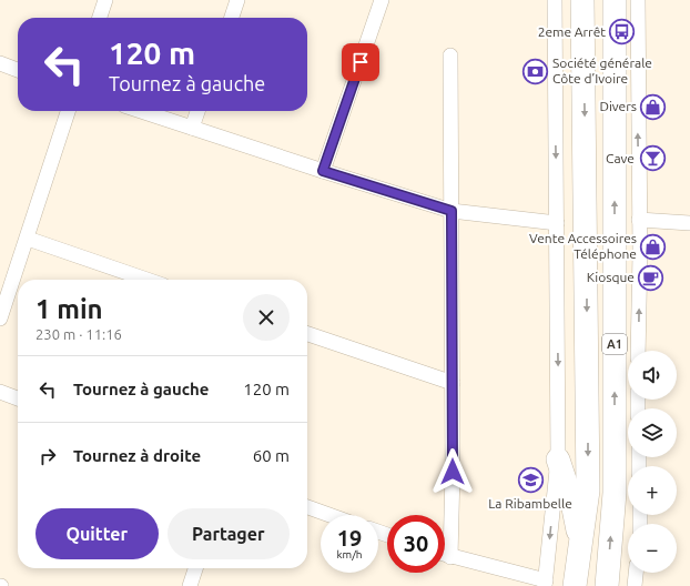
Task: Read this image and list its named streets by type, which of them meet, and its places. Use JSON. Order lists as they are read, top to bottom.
{
  "streets": {
    "main road": ["A1"]
  },
  "places": {
    "bus stop": ["2eme Arrêt"],
    "bank": ["Société générale Côte d’Ivoire"],
    "shop": ["Divers", "Vente Accessoires Téléphone"],
    "bar": ["Cave"],
    "cafe": ["Kiosque"],
    "school or university": ["La Ribambelle"]
  },
  "page": {
    "turn": ["120 m", "Tournez à gauche"],
    "heading": ["1 min", "230 m · 11:16"],
    "map_buttons": ["+", "−"],
    "list": [
      {
        "name": "Tournez à gauche",
        "value": "120 m"
      },
      {
        "name": "Tournez à droite",
        "value": "60 m"
      }
    ],
    "buttons": ["Quitter", "Partager"],
    "speed": "19 km/h",
    "limit": "30"
  }
}
